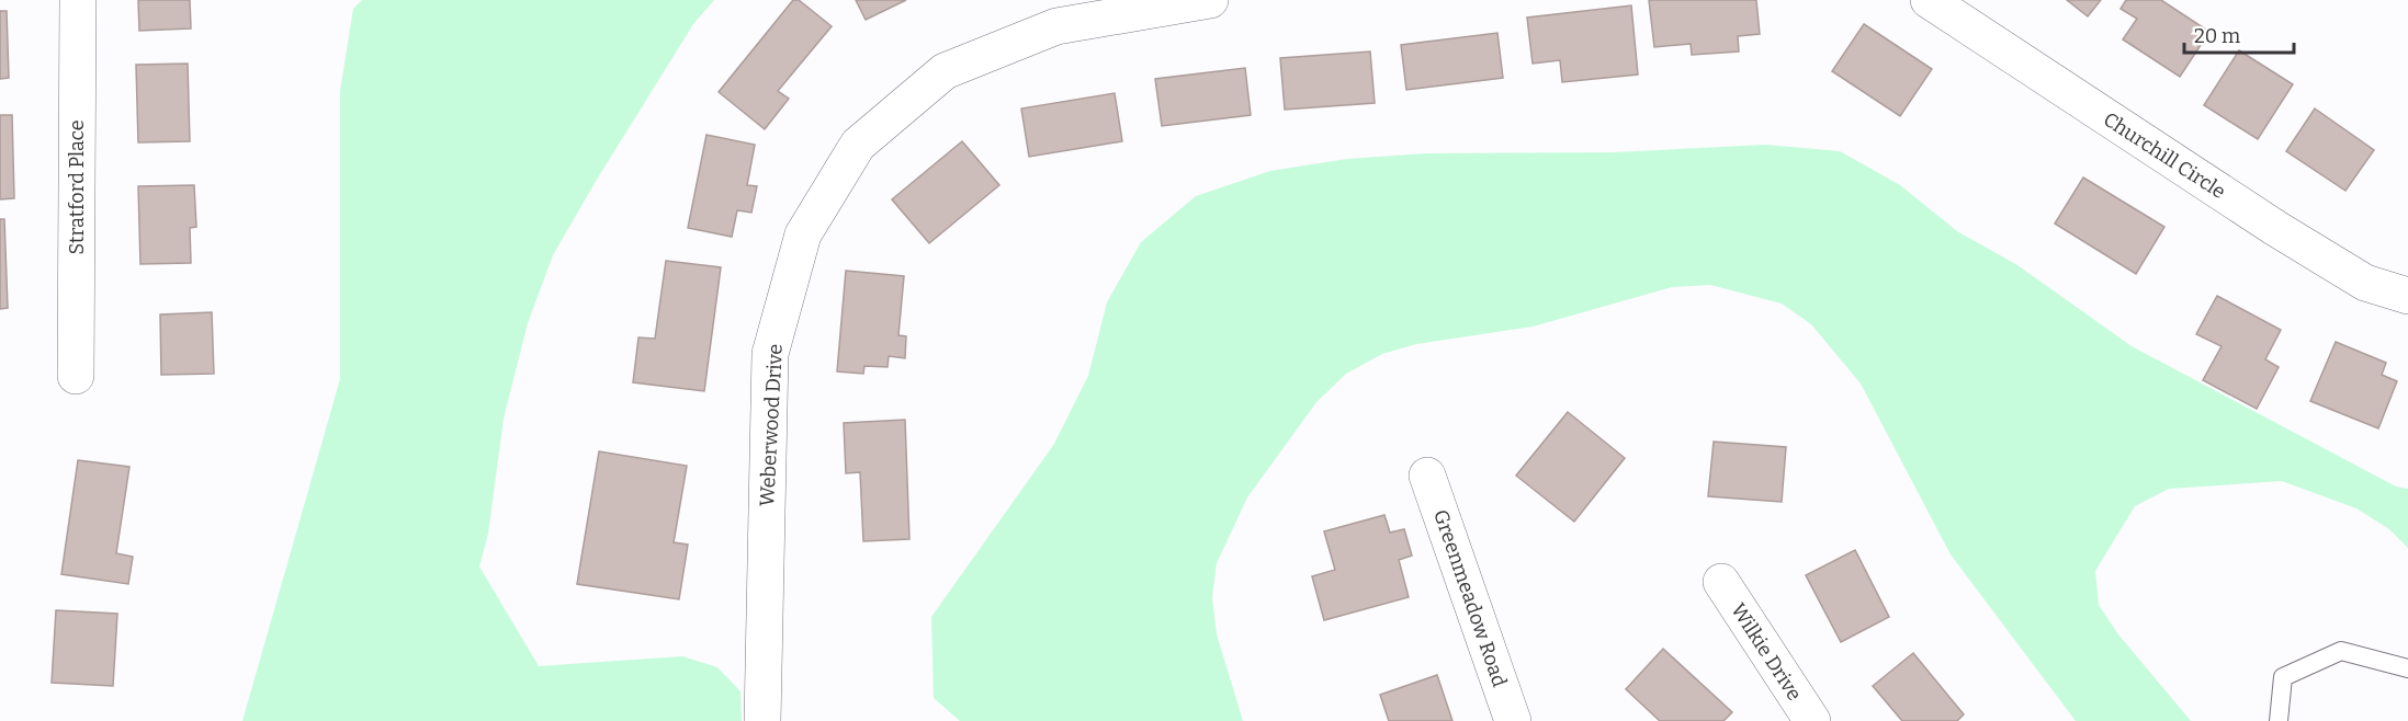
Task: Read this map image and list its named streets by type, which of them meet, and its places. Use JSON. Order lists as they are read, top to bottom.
{
  "streets": {
    "street": [
      "Churchill Circle",
      "Stratford Place",
      "Weberwood Drive",
      "Greenmeadow Road",
      "Wilkie Drive"
    ]
  },
  "scale_bar": "20 m"
}
